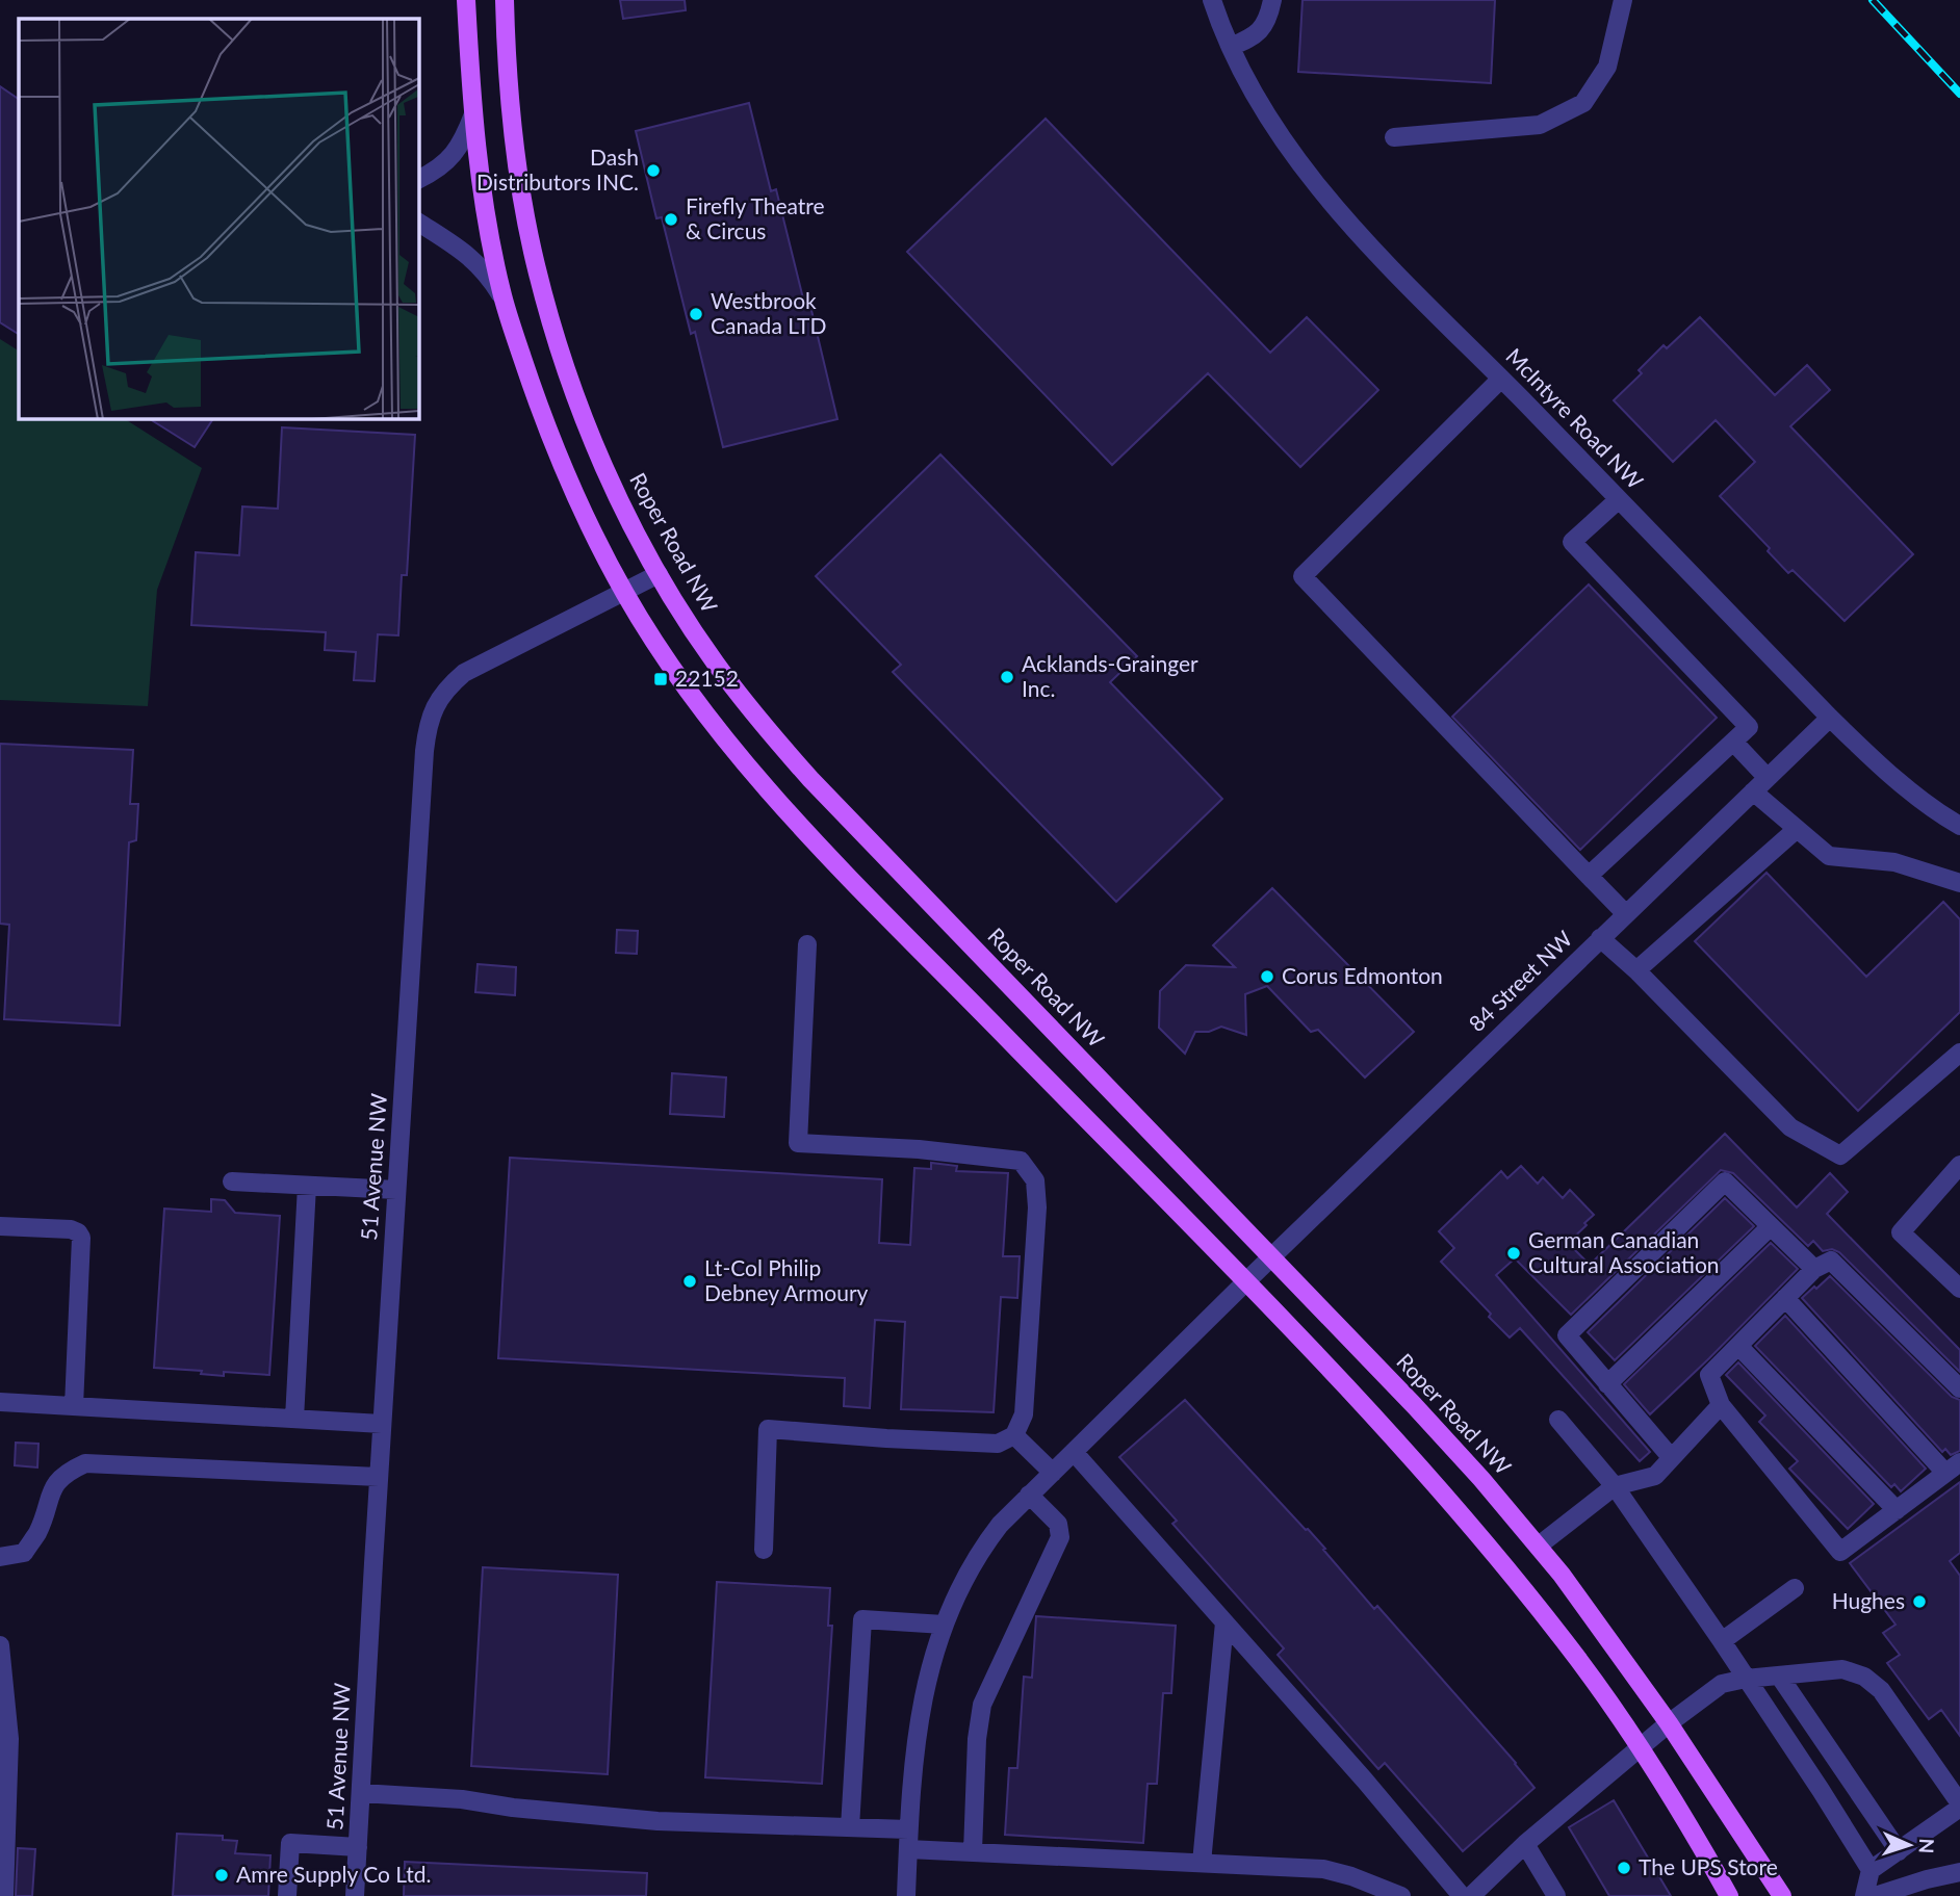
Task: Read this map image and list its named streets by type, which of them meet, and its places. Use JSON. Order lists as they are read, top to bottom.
{
  "streets": {
    "main road": ["Roper Road NW"],
    "street": ["McIntyre Road NW", "84 Street NW", "51 Avenue NW"]
  },
  "crossings": [
    ["McIntyre Road NW", "84 Street NW"],
    ["Roper Road NW", "84 Street NW"],
    ["Roper Road NW", "51 Avenue NW"]
  ],
  "places": {
    "other": [
      "Dash Distributors INC.",
      "Firefly Theatre & Circus",
      "Westbrook Canada LTD",
      "Acklands-Grainger Inc.",
      "Corus Edmonton",
      "German Canadian Cultural Association",
      "Lt-Col Philip Debney Armoury",
      "Hughes",
      "The UPS Store",
      "Amre Supply Co Ltd."
    ],
    "transit": ["22152"]
  },
  "north": "right"
}
